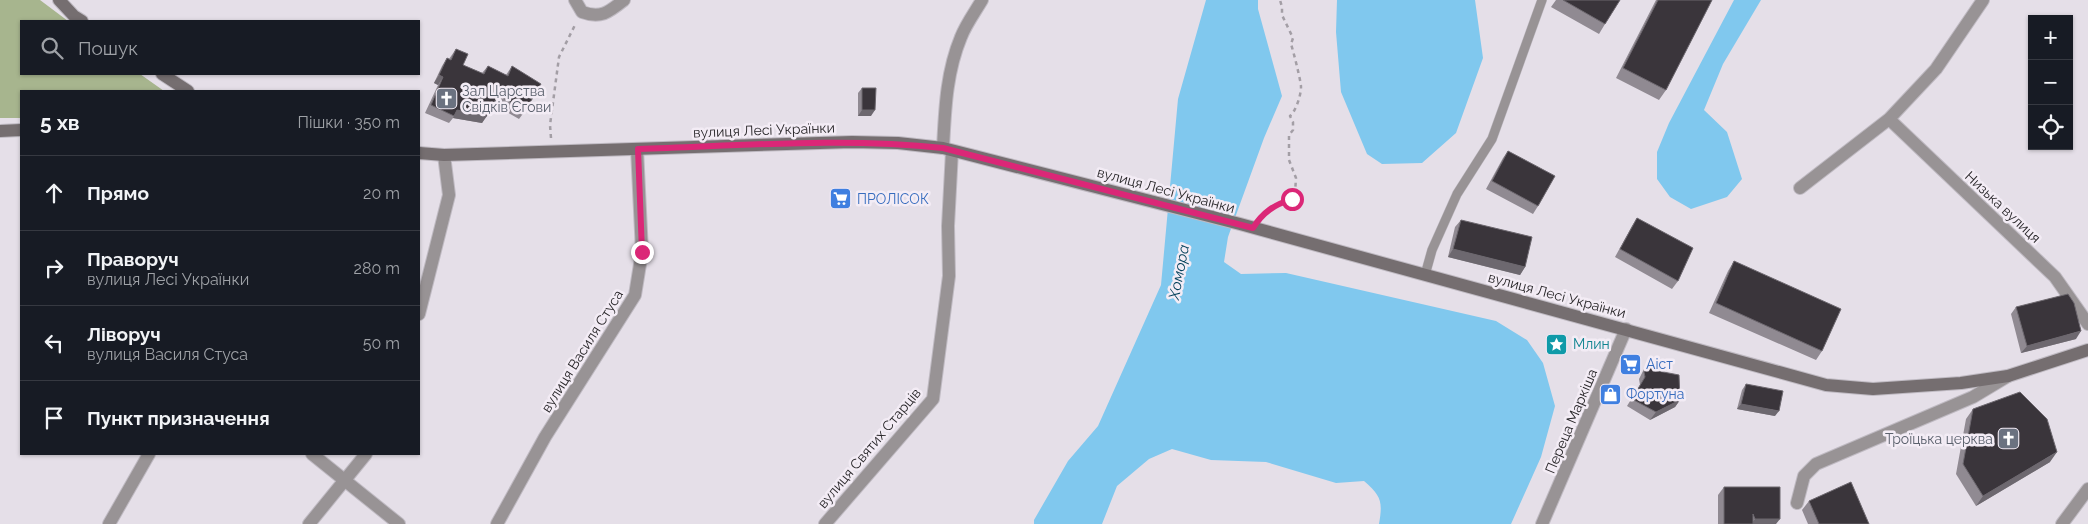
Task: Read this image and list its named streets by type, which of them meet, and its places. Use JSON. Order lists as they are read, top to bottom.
{
  "streets": {
    "main road": ["вулиця Лесі Українки"],
    "street": [
      "Низька вулиця",
      "вулиця Василя Стуса",
      "Переца Маркіша",
      "вулиця Святих Старців"
    ]
  },
  "crossings": [
    ["вулиця Лесі Українки", "вулиця Василя Стуса"],
    ["вулиця Лесі Українки", "Переца Маркіша"],
    ["вулиця Лесі Українки", "вулиця Святих Старців"]
  ],
  "water": ["Хомора"],
  "places": {
    "church": ["Зал Царства Свідків Єгови", "Троїцька церква"],
    "supermarket": ["ПРОЛІСОК", "Аіст"],
    "place": ["Млин"],
    "shop": ["Фортуна"]
  },
  "page": {
    "map_buttons": ["+", "−"],
    "search": "Пошук",
    "heading": ["5 хв", "Пішки · 350 m"],
    "list": [
      ["Прямо", "20 m"],
      ["Праворуч", "вулиця Лесі Українки", "280 m"],
      ["Ліворуч", "вулиця Василя Стуса", "50 m"],
      "Пункт призначення"
    ]
  }
}
